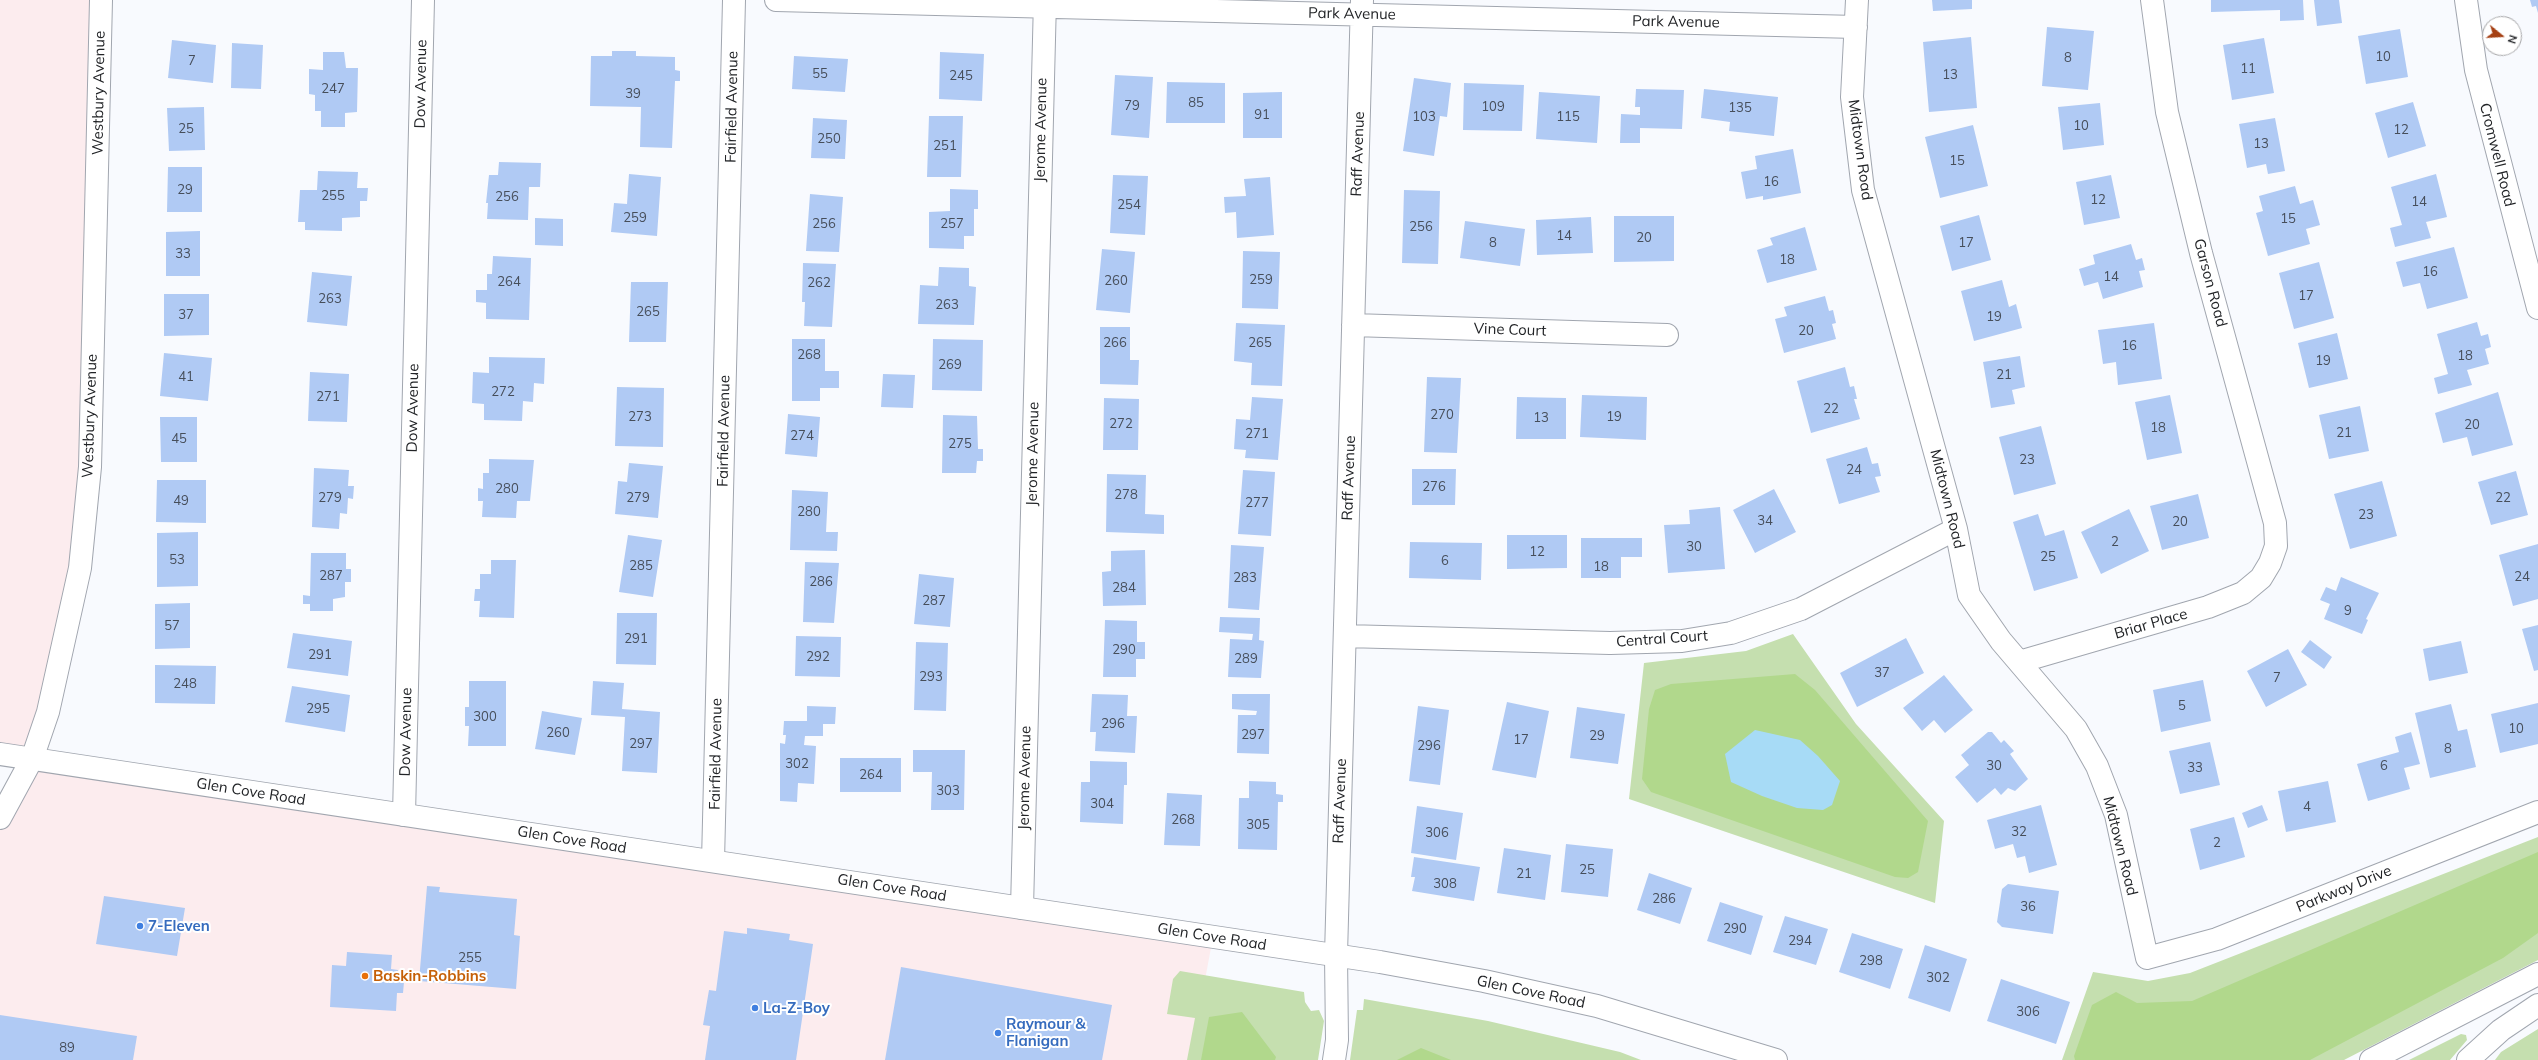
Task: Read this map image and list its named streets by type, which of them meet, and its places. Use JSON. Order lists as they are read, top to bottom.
{
  "streets": {
    "main road": [
      "Park Avenue",
      "Dow Avenue",
      "Westbury Avenue",
      "Fairfield Avenue",
      "Jerome Avenue",
      "Midtown Road",
      "Raff Avenue",
      "Cromwell Road",
      "Garson Road",
      "Vine Court",
      "Briar Place",
      "Central Court",
      "Glen Cove Road",
      "Parkway Drive"
    ]
  },
  "crossings": [
    ["Park Avenue", "Jerome Avenue"],
    ["Park Avenue", "Midtown Road"],
    ["Park Avenue", "Raff Avenue"],
    ["Dow Avenue", "Glen Cove Road"],
    ["Westbury Avenue", "Glen Cove Road"],
    ["Fairfield Avenue", "Glen Cove Road"],
    ["Jerome Avenue", "Glen Cove Road"],
    ["Midtown Road", "Briar Place"],
    ["Midtown Road", "Central Court"],
    ["Midtown Road", "Parkway Drive"],
    ["Raff Avenue", "Vine Court"],
    ["Raff Avenue", "Central Court"],
    ["Raff Avenue", "Glen Cove Road"],
    ["Garson Road", "Briar Place"]
  ],
  "places": [
    "7-Eleven",
    "Baskin-Robbins",
    "La-Z-Boy",
    "Raymour & Flanigan"
  ],
  "house_numbers": [
    "10",
    "8",
    "7",
    "11",
    "55",
    "13",
    "245",
    "247",
    "39",
    "85",
    "79",
    "109",
    "135",
    "91",
    "103",
    "115",
    "10",
    "25",
    "12",
    "250",
    "13",
    "251",
    "15",
    "16",
    "29",
    "255",
    "256",
    "12",
    "14",
    "254",
    "259",
    "15",
    "256",
    "257",
    "256",
    "14",
    "20",
    "8",
    "17",
    "33",
    "18",
    "16",
    "14",
    "259",
    "260",
    "264",
    "262",
    "17",
    "263",
    "263",
    "265",
    "37",
    "19",
    "20",
    "266",
    "265",
    "16",
    "268",
    "18",
    "19",
    "269",
    "21",
    "41",
    "272",
    "271",
    "22",
    "270",
    "273",
    "19",
    "13",
    "272",
    "20",
    "18",
    "21",
    "271",
    "274",
    "45",
    "275",
    "23",
    "24",
    "276",
    "280",
    "278",
    "279",
    "279",
    "22",
    "49",
    "277",
    "280",
    "23",
    "34",
    "20",
    "2",
    "30",
    "12",
    "25",
    "53",
    "6",
    "285",
    "18",
    "287",
    "24",
    "283",
    "286",
    "284",
    "287",
    "9",
    "57",
    "291",
    "290",
    "291",
    "292",
    "289",
    "37",
    "293",
    "7",
    "248",
    "5",
    "295",
    "300",
    "296",
    "10",
    "260",
    "297",
    "29",
    "17",
    "297",
    "296",
    "8",
    "302",
    "30",
    "6",
    "33",
    "264",
    "303",
    "304",
    "4",
    "268",
    "305",
    "32",
    "306",
    "2",
    "25",
    "21",
    "308",
    "286",
    "36",
    "290",
    "294",
    "255",
    "298",
    "302",
    "306",
    "89"
  ],
  "north": "right"
}
